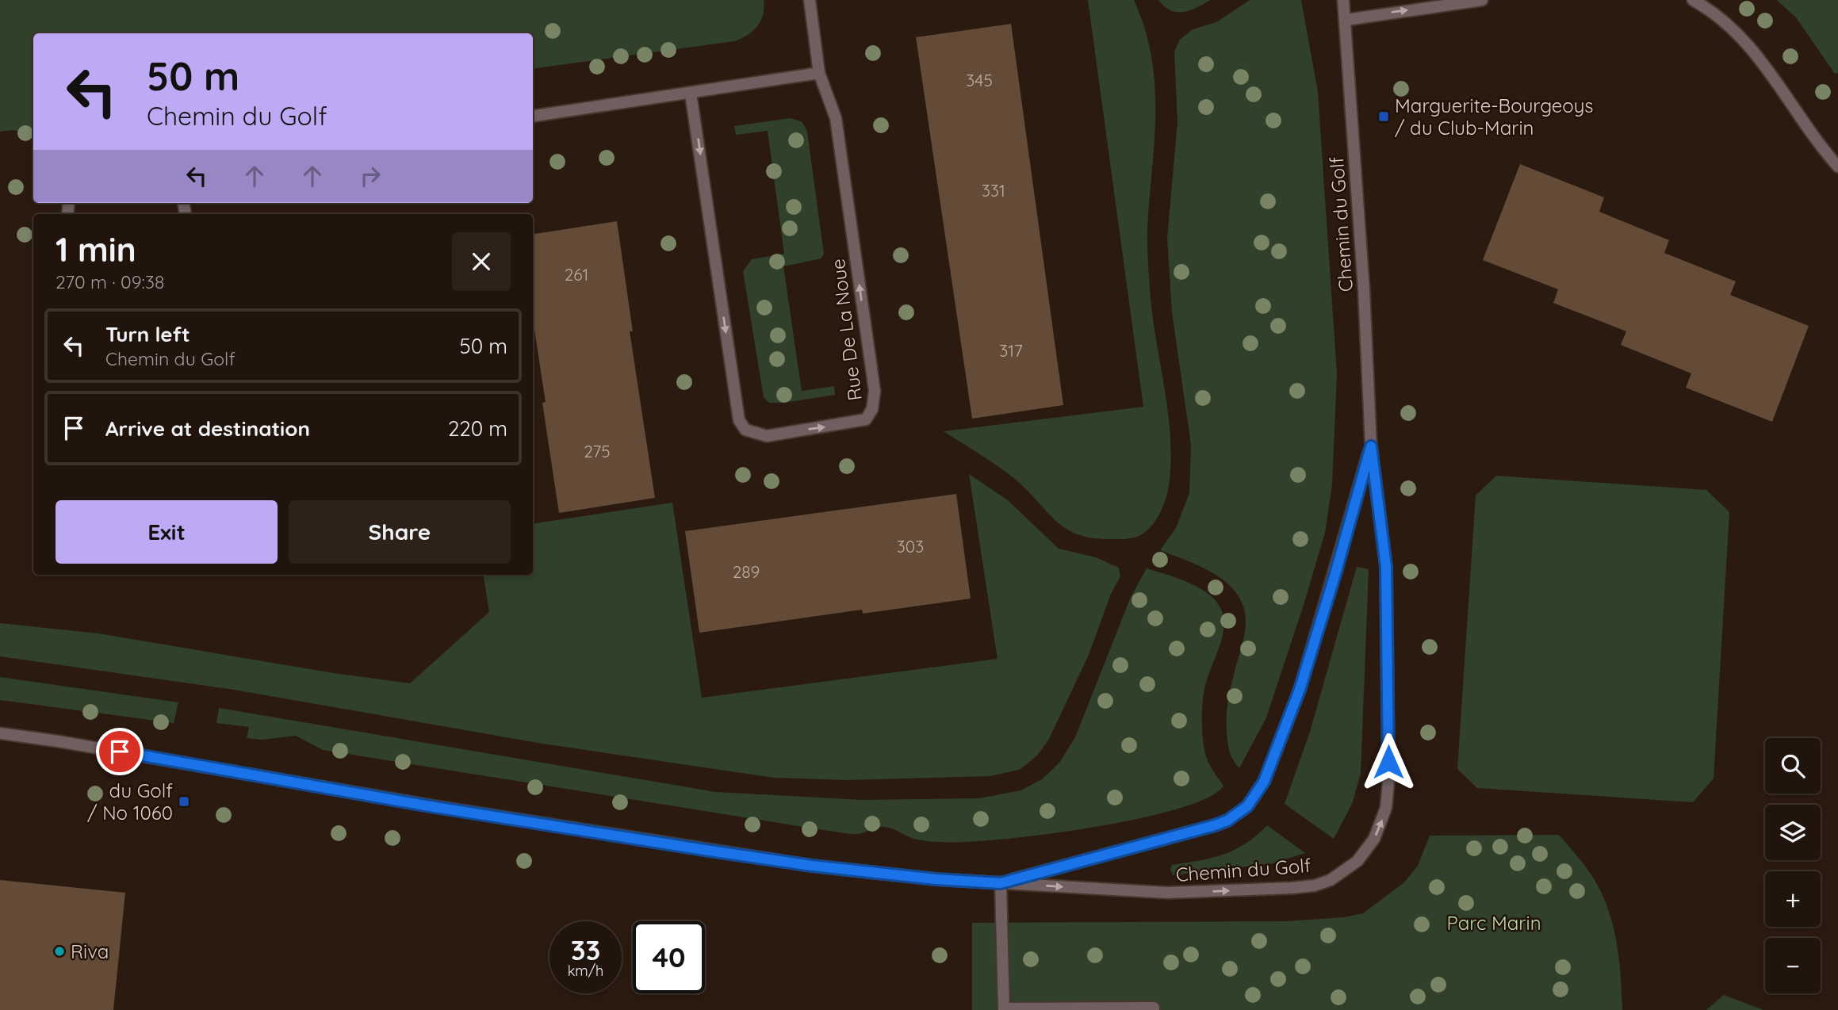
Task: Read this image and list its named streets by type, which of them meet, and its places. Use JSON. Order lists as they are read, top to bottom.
{
  "streets": {
    "street": ["Chemin du Golf", "Rue De La Noue"]
  },
  "parks": ["Parc Marin"],
  "places": {
    "transit": ["Marguerite-Bourgeoys / du Club-Marin", "du Golf / No 1060"],
    "other": ["Riva"]
  },
  "house_numbers": [
    "345",
    "331",
    "261",
    "317",
    "275",
    "303",
    "289"
  ],
  "page": {
    "turn": ["50 m", "Chemin du Golf"],
    "heading": ["1 min", "270 m · 09:38"],
    "list": [
      {
        "name": "Turn left",
        "note": "Chemin du Golf",
        "value": "50 m"
      },
      {
        "name": "Arrive at destination",
        "value": "220 m"
      }
    ],
    "buttons": ["Exit", "Share"],
    "map_buttons": ["+", "−"],
    "speed": "33 km/h",
    "limit": "40"
  }
}
